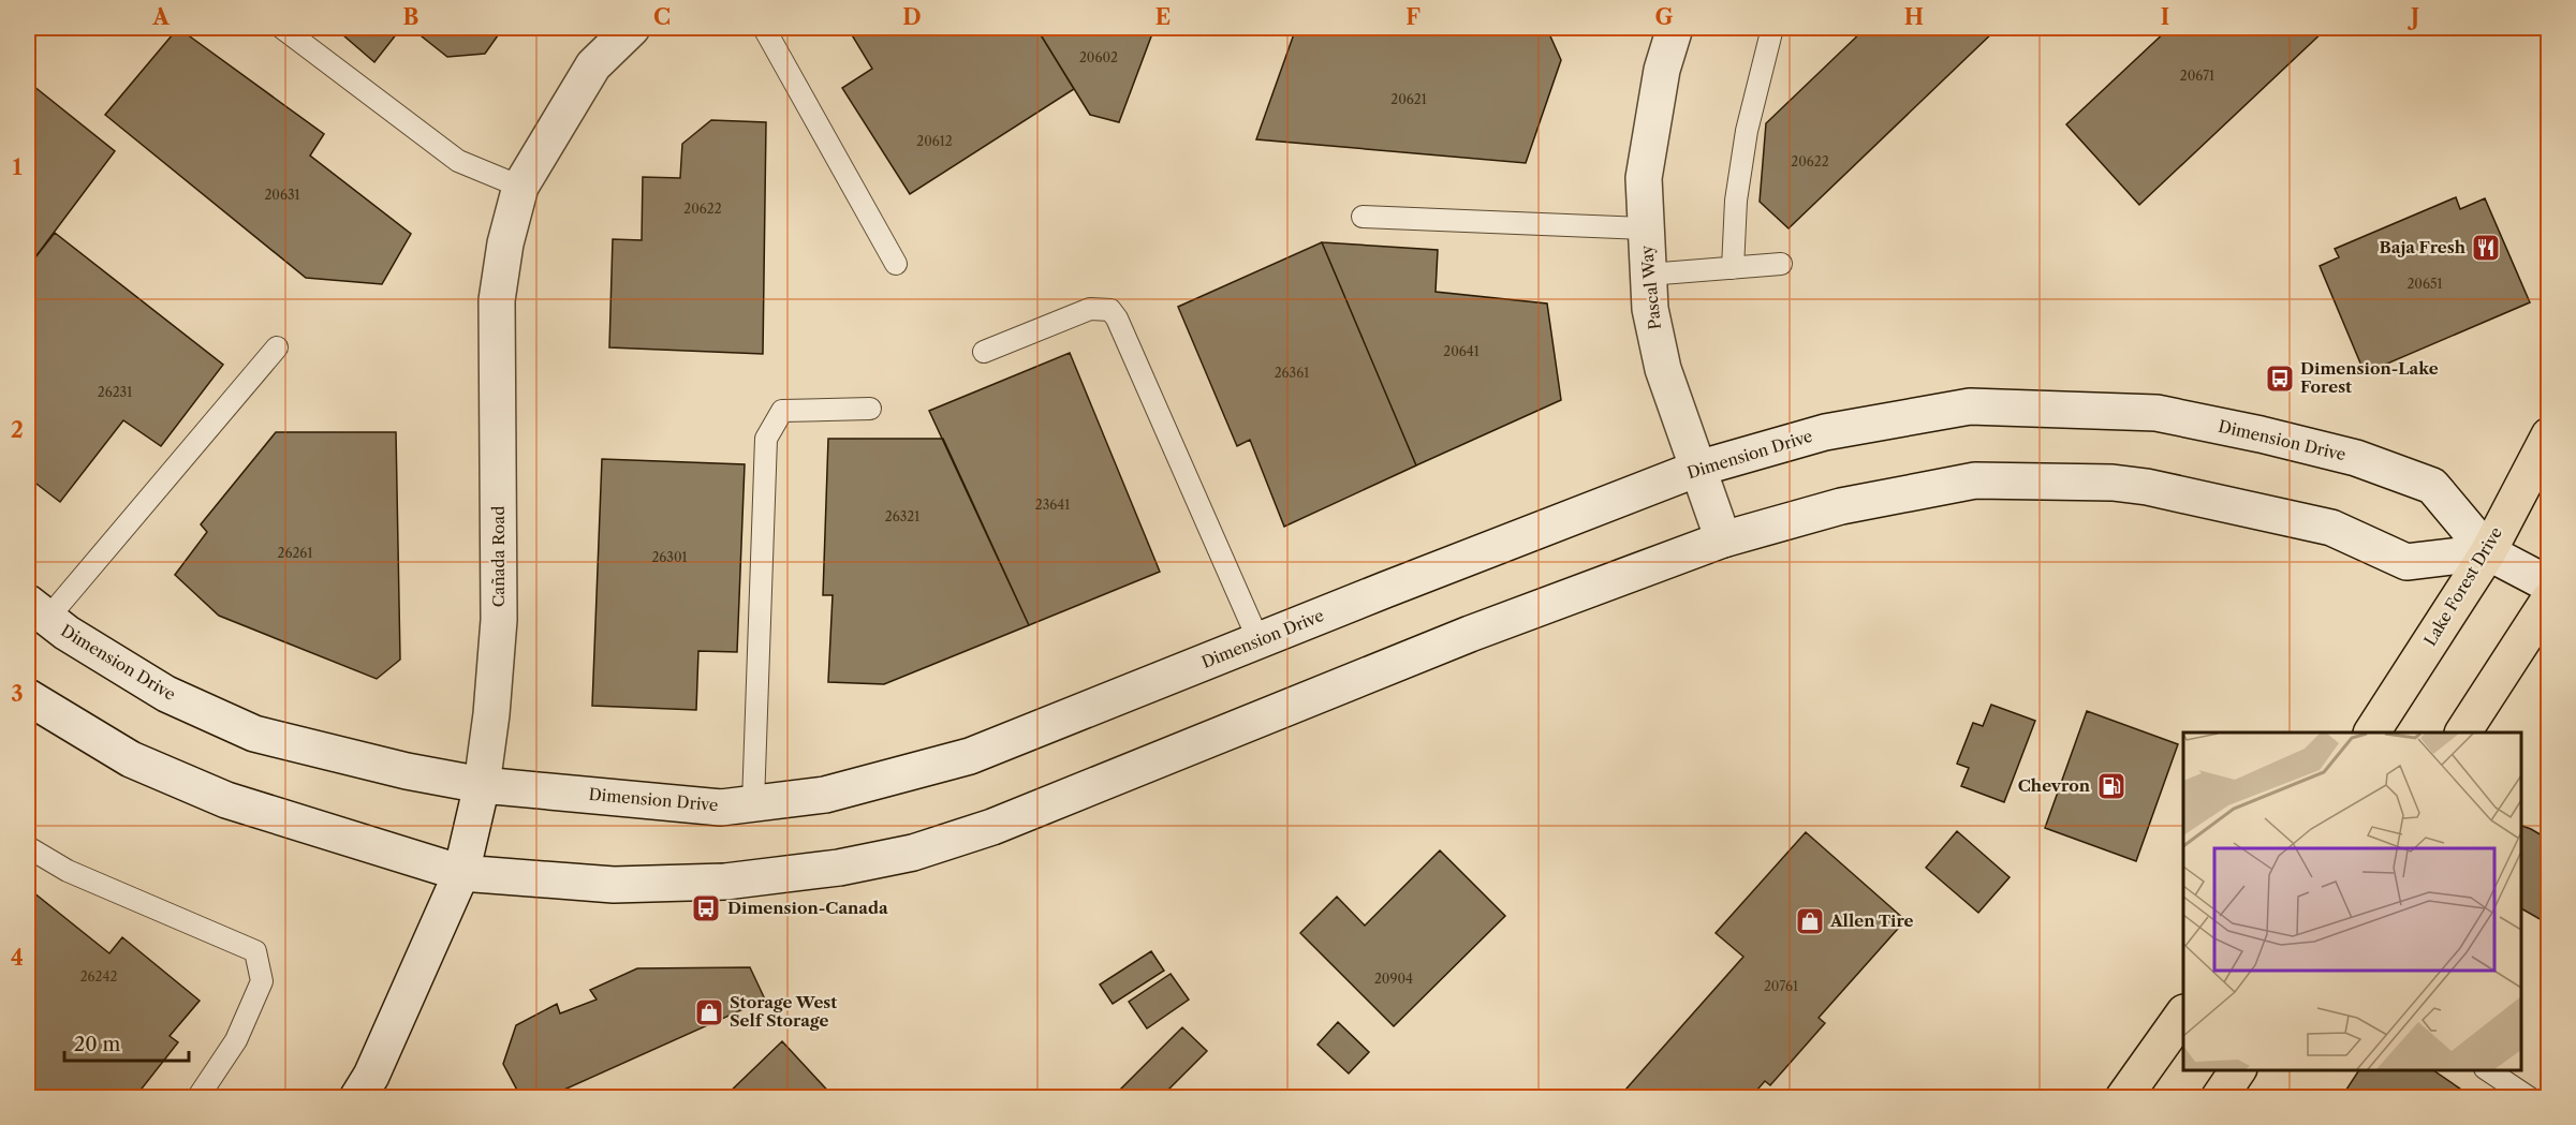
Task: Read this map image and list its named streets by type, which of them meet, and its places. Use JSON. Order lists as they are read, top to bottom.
{
  "streets": {
    "main road": [
      "Pascal Way",
      "Dimension Drive",
      "Cañada Road",
      "Lake Forest Drive"
    ]
  },
  "crossings": [
    ["Pascal Way", "Dimension Drive"],
    ["Dimension Drive", "Cañada Road"],
    ["Dimension Drive", "Lake Forest Drive"]
  ],
  "places": {
    "restaurant": ["Baja Fresh"],
    "bus stop": ["Dimension-Lake Forest", "Dimension-Canada"],
    "fuel station": ["Chevron"],
    "shop": ["Allen Tire", "Storage West Self Storage"]
  },
  "house_numbers": [
    "20602",
    "20671",
    "20621",
    "20612",
    "20622",
    "20631",
    "20622",
    "20651",
    "20641",
    "26361",
    "26231",
    "23641",
    "26321",
    "26261",
    "26301",
    "26242",
    "20904",
    "20761"
  ],
  "scale_bar": "20 m",
  "grid": {
    "columns": [
      "A",
      "B",
      "C",
      "D",
      "E",
      "F",
      "G",
      "H",
      "I",
      "J"
    ],
    "rows": [
      "1",
      "2",
      "3",
      "4"
    ]
  }
}
